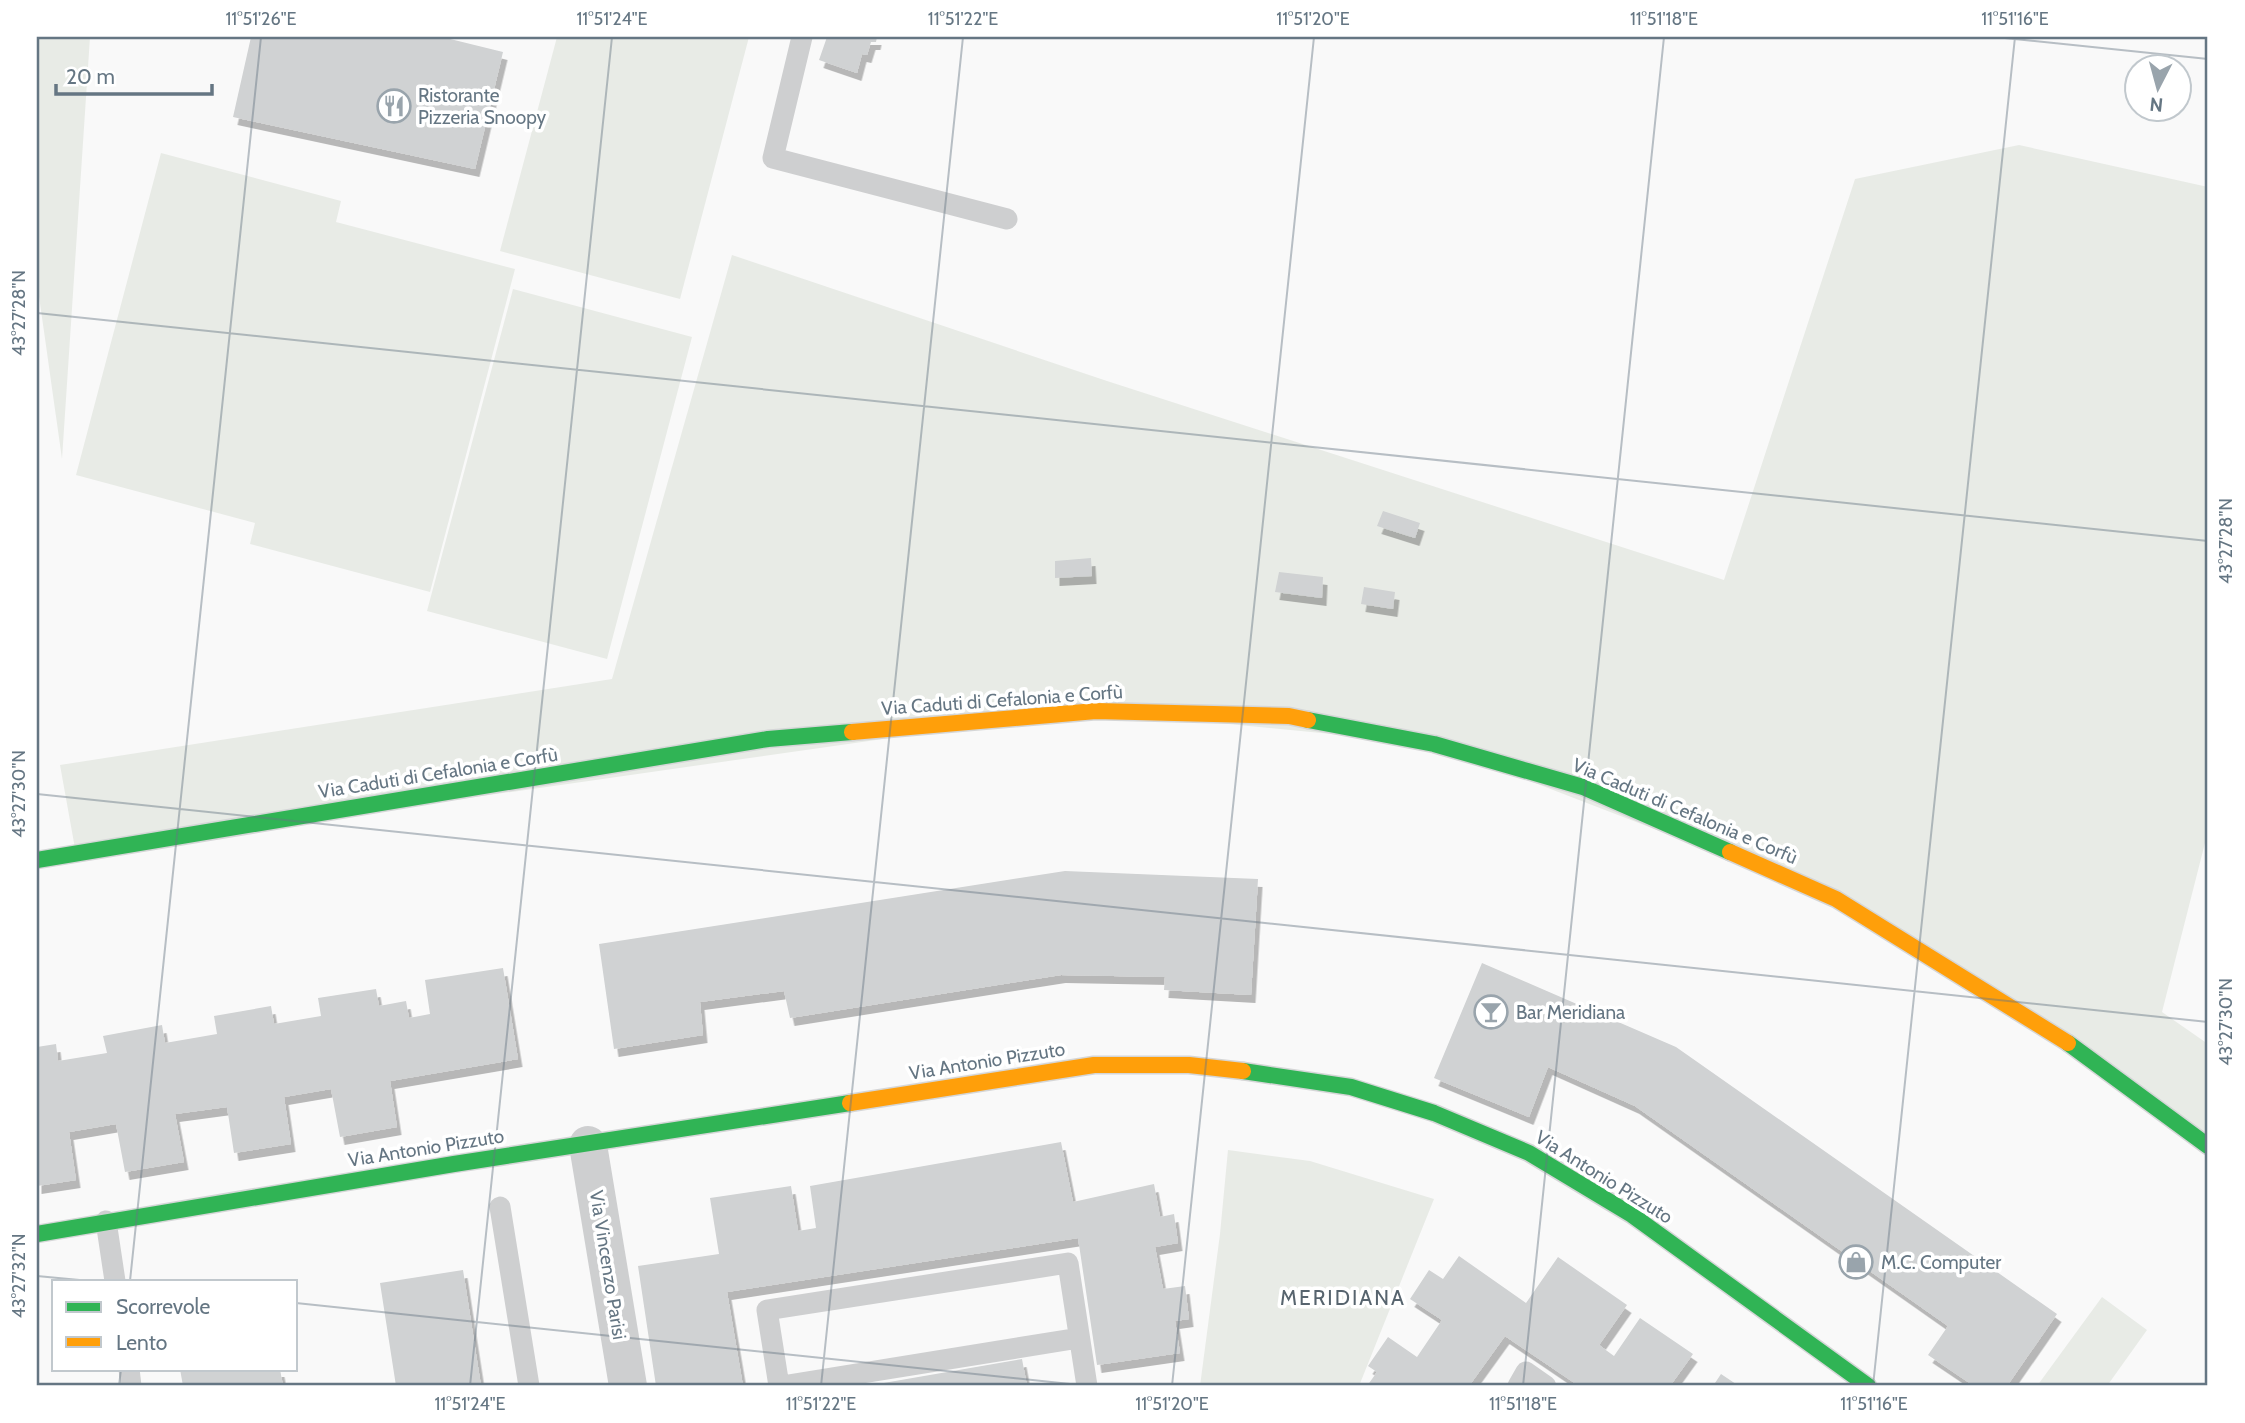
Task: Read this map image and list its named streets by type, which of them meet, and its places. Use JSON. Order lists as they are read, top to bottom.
{
  "streets": {
    "street": ["Via Caduti di Cefalonia e Corfù", "Via Antonio Pizzuto", "Via Vincenzo Parisi"]
  },
  "crossings": [
    ["Via Antonio Pizzuto", "Via Vincenzo Parisi"]
  ],
  "districts": ["MERIDIANA"],
  "places": {
    "restaurant": ["Ristorante Pizzeria Snoopy"],
    "bar": ["Bar Meridiana"],
    "shop": ["M.C. Computer"]
  },
  "legend": ["Scorrevole", "Lento"],
  "scale_bar": "20 m",
  "north": "bottom",
  "coordinates": [
    "11°51'26\"E",
    "11°51'24\"E",
    "11°51'22\"E",
    "11°51'20\"E",
    "11°51'18\"E",
    "11°51'16\"E",
    "43°27'28\"N",
    "43°27'30\"N",
    "43°27'32\"N"
  ]
}
